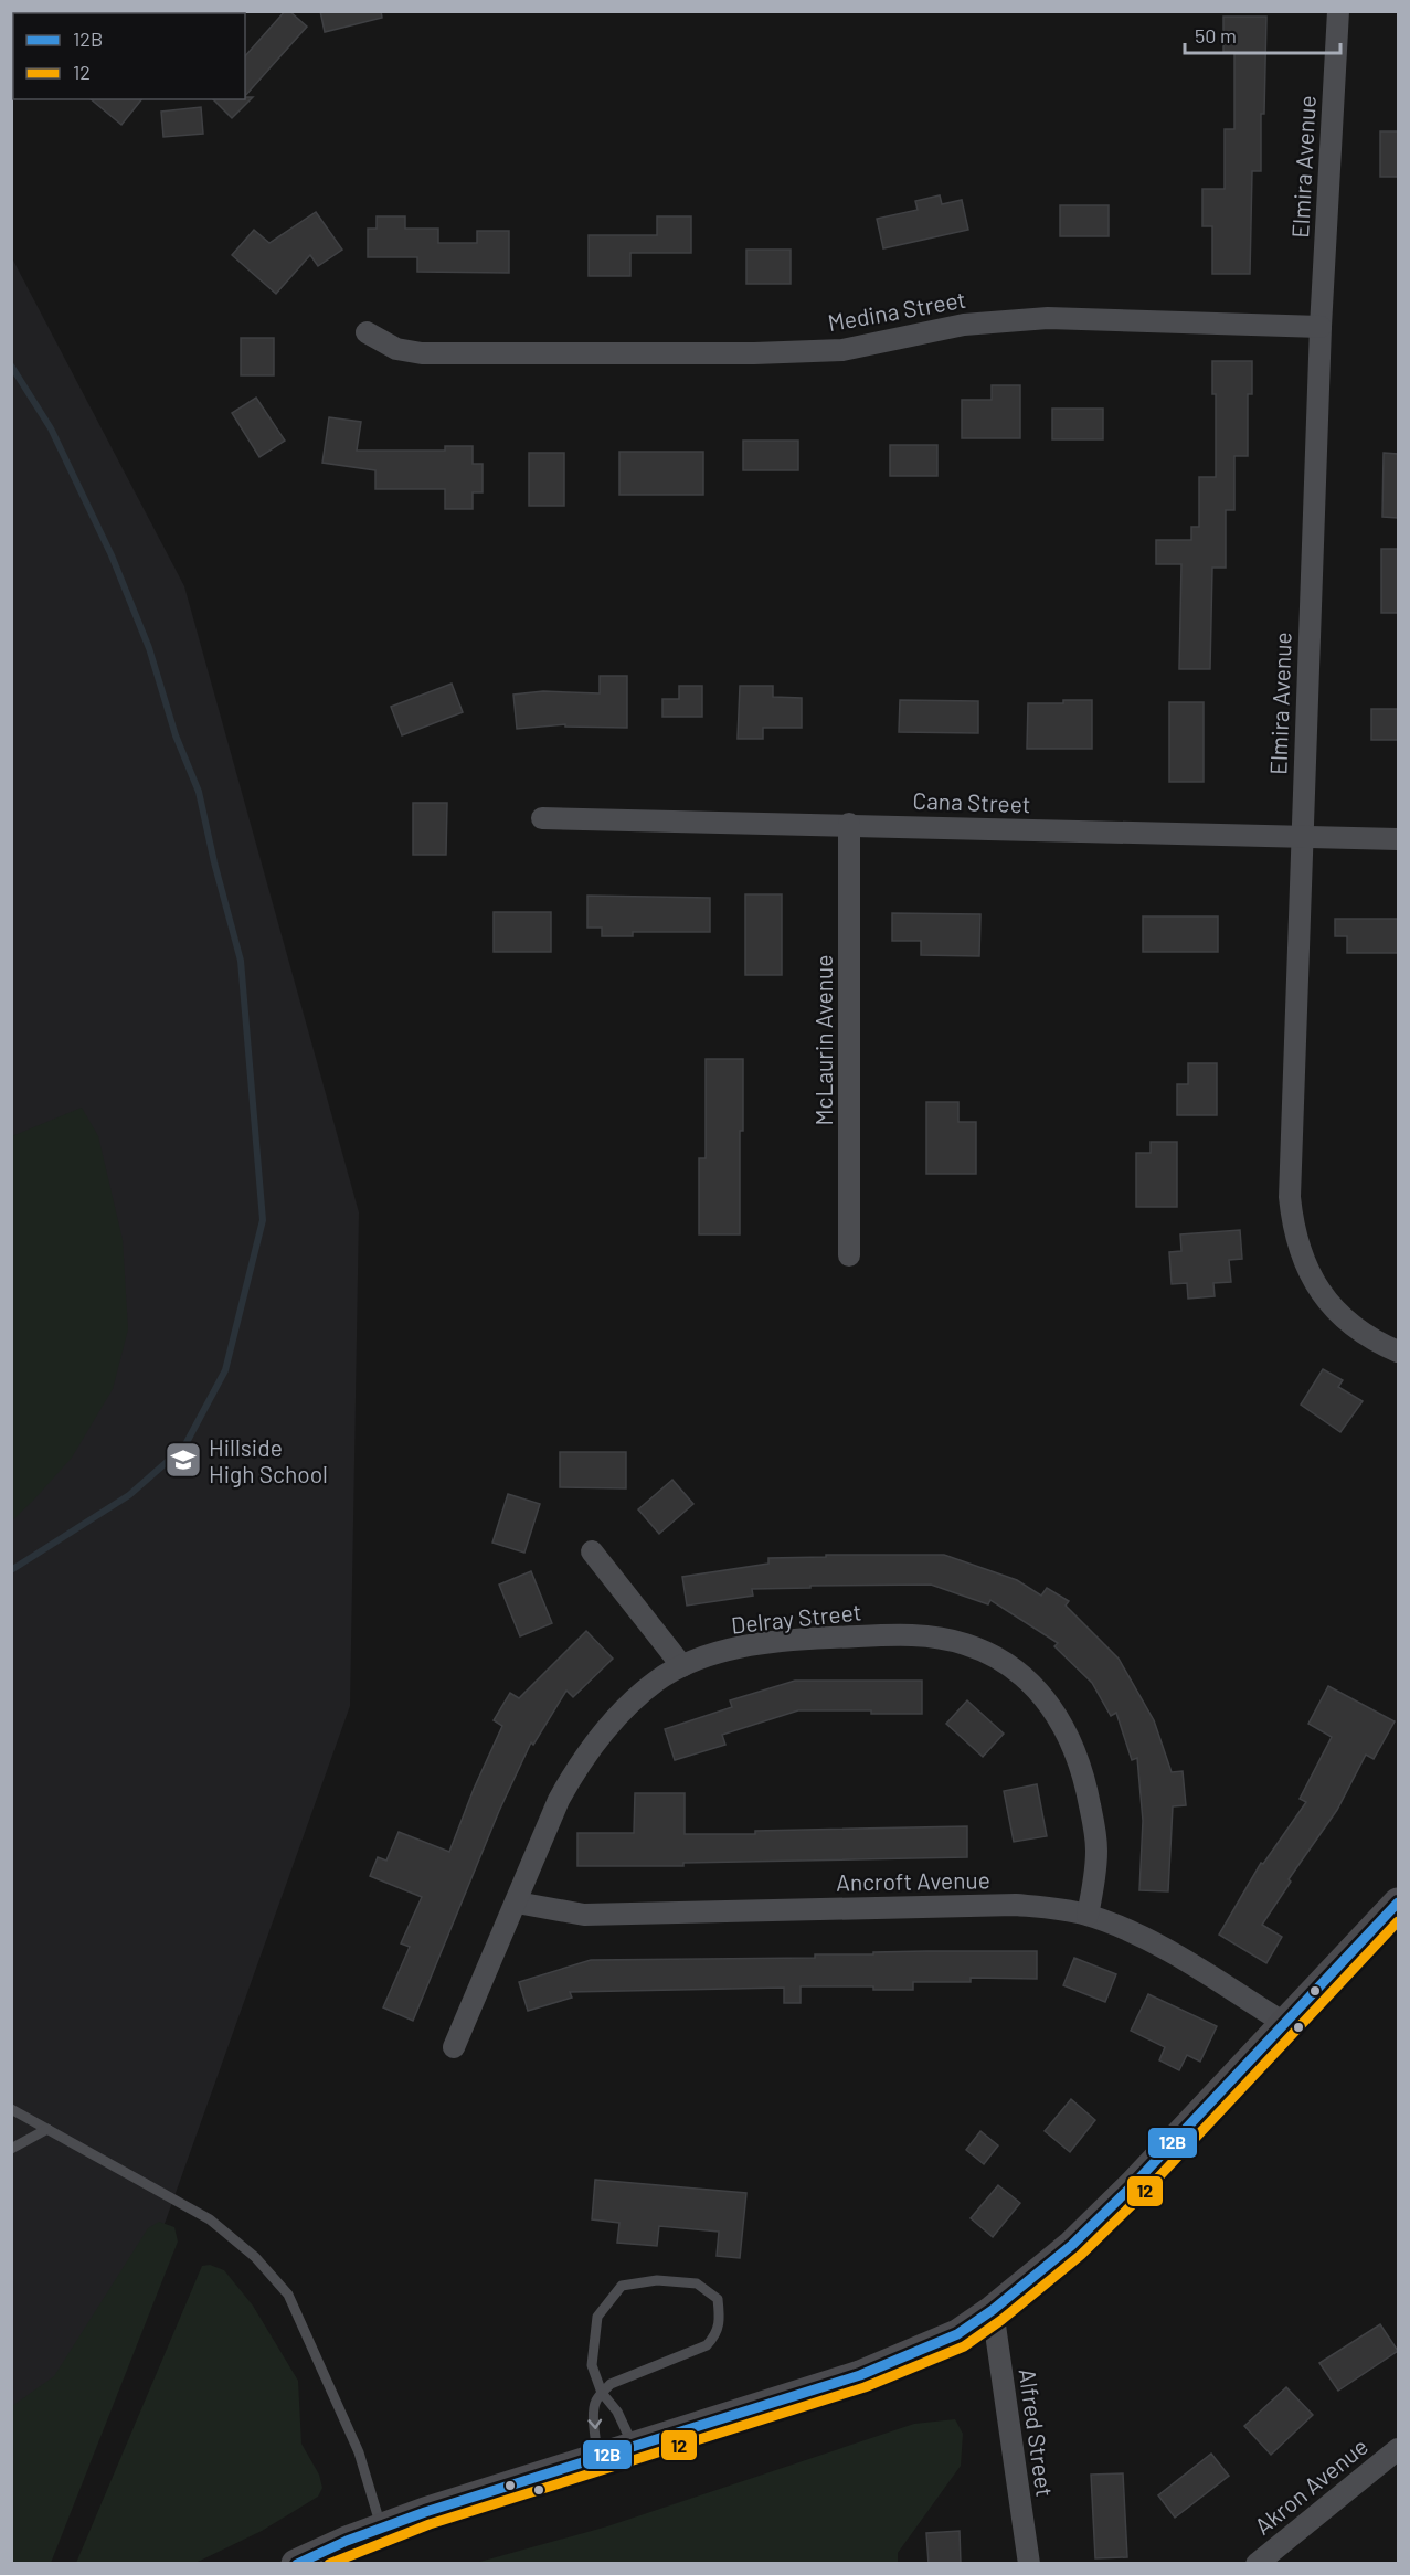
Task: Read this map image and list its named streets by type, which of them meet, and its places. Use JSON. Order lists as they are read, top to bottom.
{
  "streets": {
    "street": [
      "Elmira Avenue",
      "Medina Street",
      "Cana Street",
      "McLaurin Avenue",
      "Delray Street",
      "Ancroft Avenue",
      "Alfred Street",
      "Akron Avenue"
    ]
  },
  "crossings": [
    ["Elmira Avenue", "Medina Street"],
    ["Elmira Avenue", "Cana Street"],
    ["Cana Street", "McLaurin Avenue"],
    ["Delray Street", "Ancroft Avenue"]
  ],
  "places": {
    "school or university": ["Hillside High School"]
  },
  "lines": ["transit line 12B", "transit line 12"],
  "legend": ["12B", "12"],
  "scale_bar": "50 m"
}
